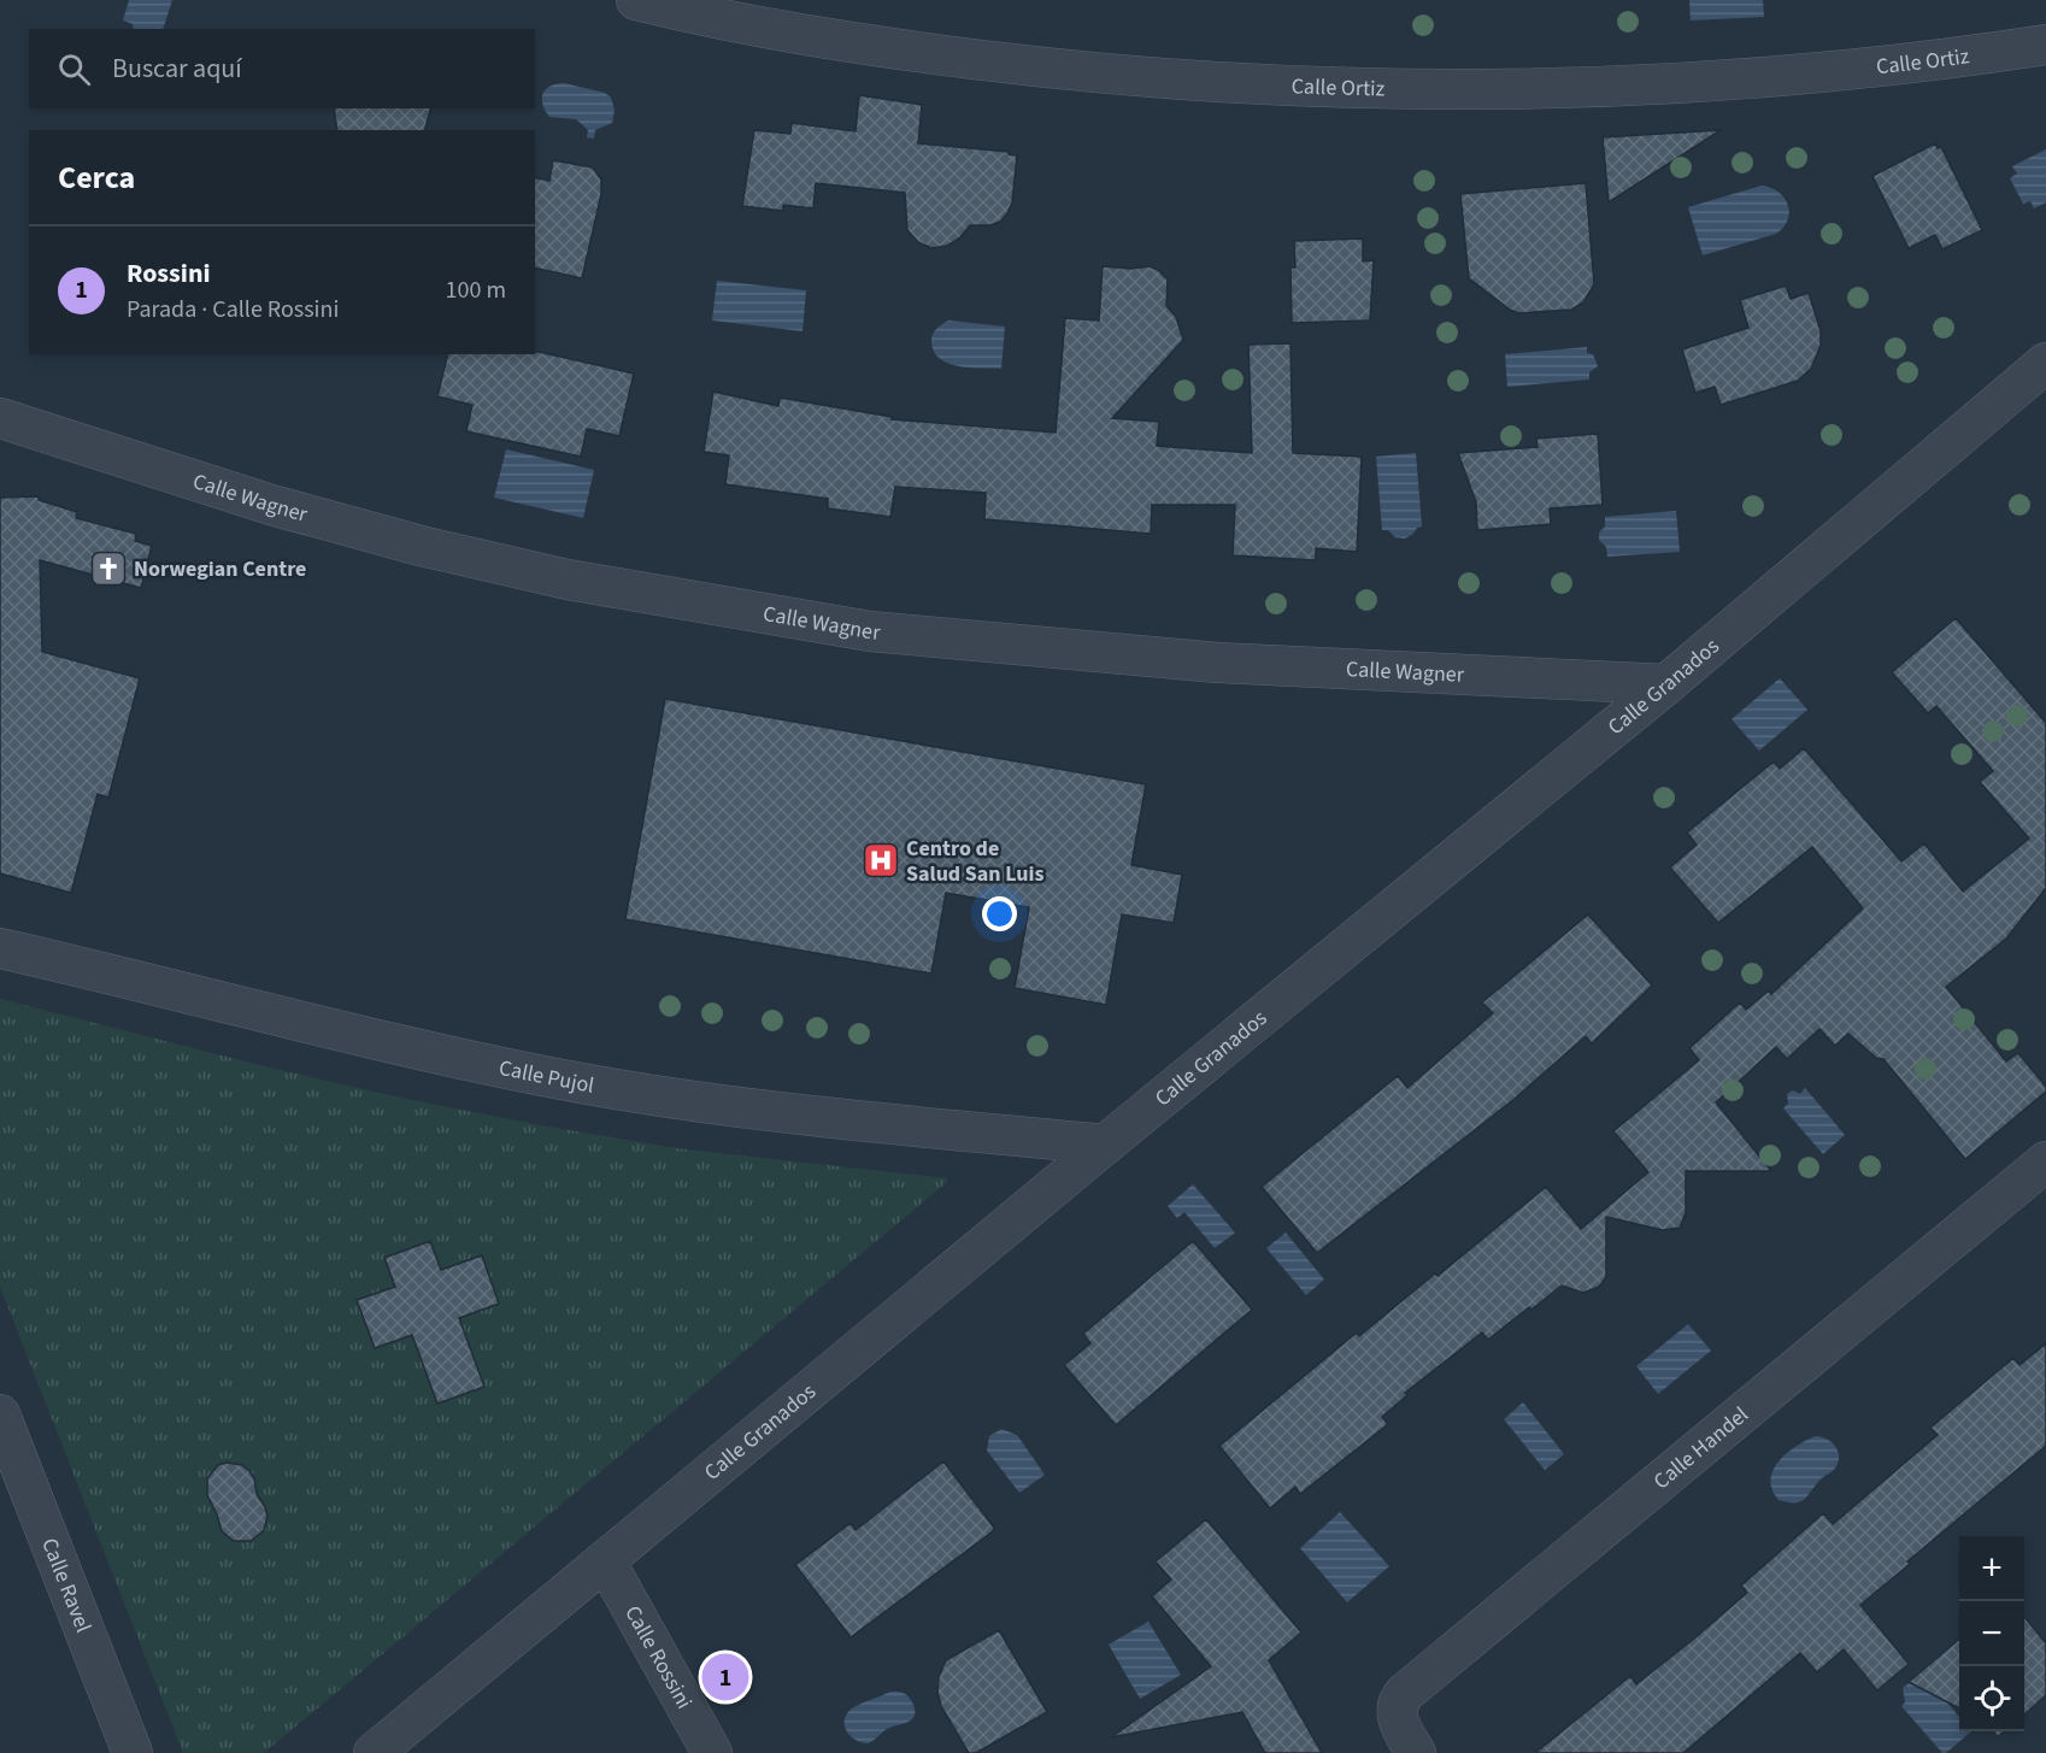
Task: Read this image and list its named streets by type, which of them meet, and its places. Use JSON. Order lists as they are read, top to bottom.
{
  "streets": {
    "street": [
      "Calle Ortiz",
      "Calle Wagner",
      "Calle Granados",
      "Calle Pujol",
      "Calle Handel",
      "Calle Ravel",
      "Calle Rossini"
    ]
  },
  "crossings": [
    ["Calle Wagner", "Calle Granados"],
    ["Calle Granados", "Calle Pujol"],
    ["Calle Granados", "Calle Rossini"]
  ],
  "places": {
    "church": ["Norwegian Centre"],
    "hospital": ["Centro de Salud San Luis"]
  },
  "page": {
    "search": "Buscar aquí",
    "heading": "Cerca",
    "list": [
      {
        "mark": "1",
        "name": "Rossini",
        "note": "Parada · Calle Rossini",
        "value": "100 m"
      }
    ],
    "map_buttons": ["+", "−"],
    "pins": "1"
  }
}
